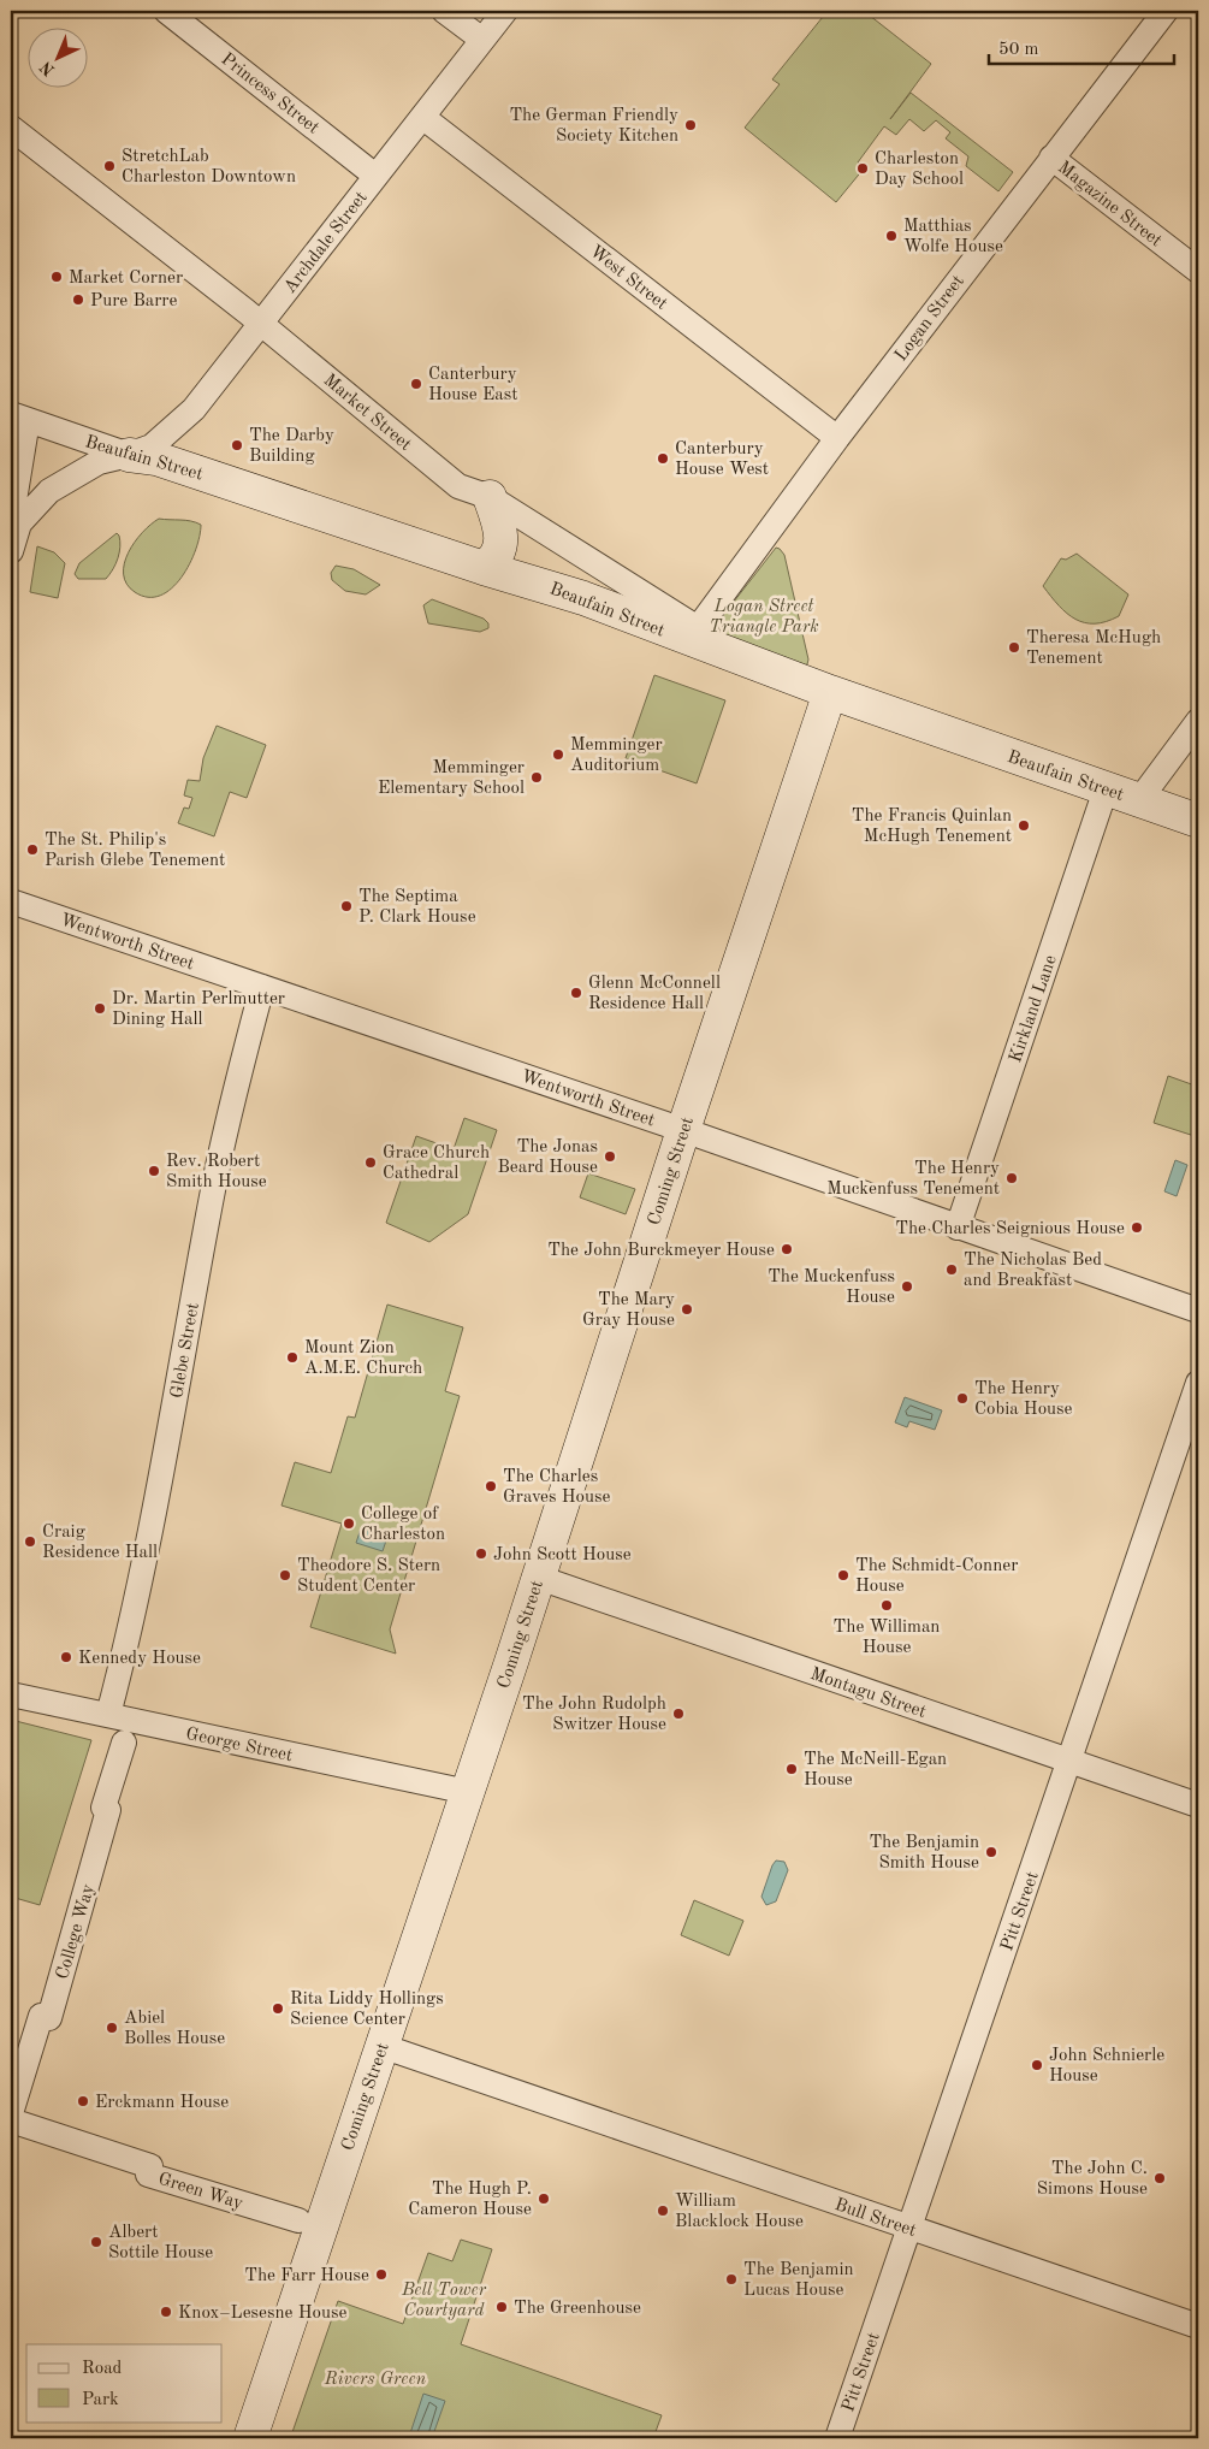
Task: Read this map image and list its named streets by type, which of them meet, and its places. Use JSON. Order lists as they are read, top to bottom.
{
  "streets": {
    "street": [
      "Princess Street",
      "Magazine Street",
      "Archdale Street",
      "West Street",
      "Logan Street",
      "Market Street",
      "Beaufain Street",
      "Wentworth Street",
      "Kirkland Lane",
      "Coming Street",
      "Glebe Street",
      "Montagu Street",
      "George Street",
      "Pitt Street",
      "College Way",
      "Green Way",
      "Bull Street"
    ]
  },
  "crossings": [
    ["Princess Street", "Archdale Street"],
    ["Magazine Street", "Logan Street"],
    ["Archdale Street", "West Street"],
    ["Archdale Street", "Market Street"],
    ["Archdale Street", "Beaufain Street"],
    ["West Street", "Logan Street"],
    ["Logan Street", "Market Street"],
    ["Market Street", "Beaufain Street"],
    ["Beaufain Street", "Kirkland Lane"],
    ["Beaufain Street", "Coming Street"],
    ["Wentworth Street", "Kirkland Lane"],
    ["Wentworth Street", "Coming Street"],
    ["Wentworth Street", "Glebe Street"],
    ["Coming Street", "Montagu Street"],
    ["Coming Street", "George Street"],
    ["Coming Street", "Bull Street"],
    ["Glebe Street", "George Street"],
    ["Montagu Street", "Pitt Street"],
    ["Pitt Street", "Bull Street"]
  ],
  "parks": ["Logan Street Triangle Park", "Bell Tower Courtyard", "Rivers Green"],
  "places": [
    "The German Friendly Society Kitchen",
    "StretchLab Charleston Downtown",
    "Charleston Day School",
    "Matthias Wolfe House",
    "Market Corner",
    "Pure Barre",
    "Canterbury House East",
    "The Darby Building",
    "Canterbury House West",
    "Theresa McHugh Tenement",
    "Memminger Auditorium",
    "Memminger Elementary School",
    "The Francis Quinlan McHugh Tenement",
    "The St. Philip's Parish Glebe Tenement",
    "The Septima P. Clark House",
    "Glenn McConnell Residence Hall",
    "Dr. Martin Perlmutter Dining Hall",
    "The Jonas Beard House",
    "Grace Church Cathedral",
    "Rev. Robert Smith House",
    "The Henry Muckenfuss Tenement",
    "The Charles Seignious House",
    "The John Burckmeyer House",
    "The Nicholas Bed and Breakfast",
    "The Muckenfuss House",
    "The Mary Gray House",
    "Mount Zion A.M.E. Church",
    "The Henry Cobia House",
    "The Charles Graves House",
    "College of Charleston",
    "Craig Residence Hall",
    "John Scott House",
    "Theodore S. Stern Student Center",
    "The Schmidt-Conner House",
    "The Williman House",
    "Kennedy House",
    "The John Rudolph Switzer House",
    "The McNeill-Egan House",
    "The Benjamin Smith House",
    "Rita Liddy Hollings Science Center",
    "Abiel Bolles House",
    "John Schnierle House",
    "Erckmann House",
    "The John C. Simons House",
    "The Hugh P. Cameron House",
    "William Blacklock House",
    "Albert Sottile House",
    "The Farr House",
    "The Benjamin Lucas House",
    "The Greenhouse",
    "Knox–Lesesne House"
  ],
  "legend": ["Road", "Park"],
  "scale_bar": "50 m",
  "north": "bottom left"
}
